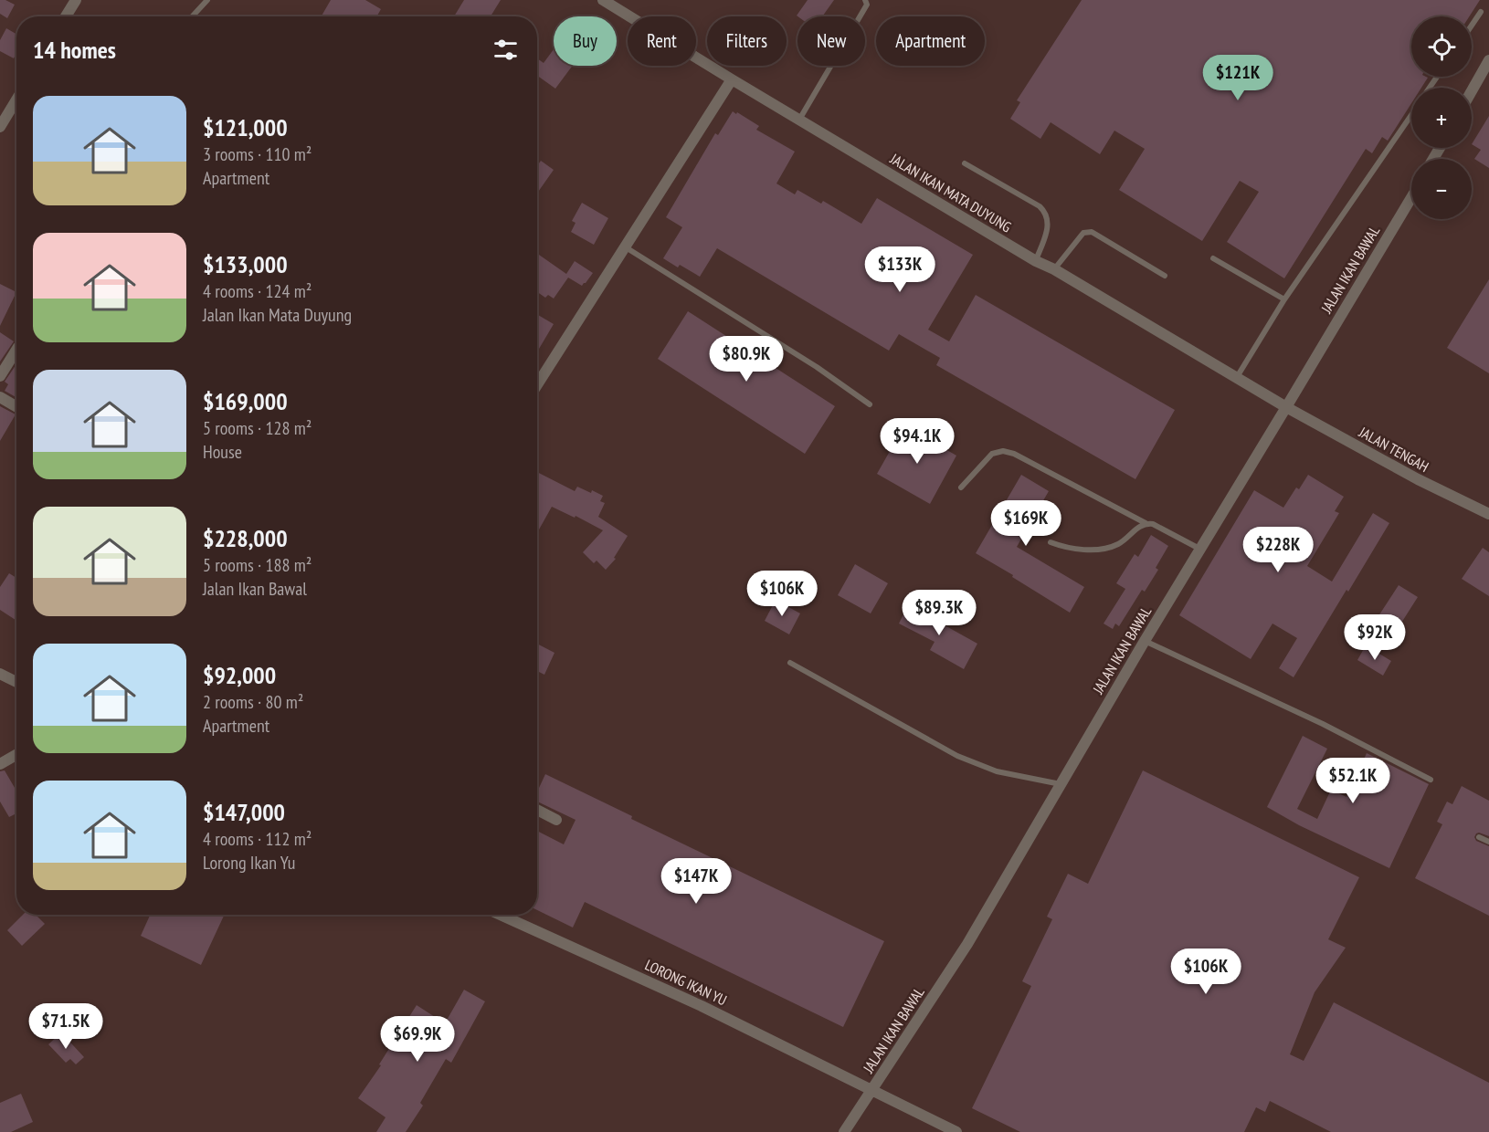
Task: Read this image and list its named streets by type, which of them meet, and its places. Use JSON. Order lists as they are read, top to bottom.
{
  "streets": {
    "street": [
      "JALAN IKAN MATA DUYUNG",
      "JALAN IKAN BAWAL",
      "JALAN TENGAH",
      "LORONG IKAN YU"
    ]
  },
  "crossings": [
    ["JALAN IKAN MATA DUYUNG", "JALAN IKAN BAWAL"],
    ["JALAN IKAN MATA DUYUNG", "JALAN TENGAH"],
    ["JALAN IKAN BAWAL", "JALAN TENGAH"],
    ["JALAN IKAN BAWAL", "LORONG IKAN YU"]
  ],
  "page": {
    "map_buttons": ["+", "−"],
    "chip": [
      "Buy",
      "Rent",
      "Filters",
      "New",
      "Apartment"
    ],
    "heading": "14 homes",
    "price": [
      "$121K",
      "$133K",
      "$80.9K",
      "$94.1K",
      "$169K",
      "$228K",
      "$106K",
      "$89.3K",
      "$92K",
      "$52.1K",
      "$147K",
      "$106K",
      "$71.5K",
      "$69.9K"
    ],
    "list": [
      {
        "name": "$121,000",
        "note": "3 rooms · 110 m² · Apartment"
      },
      {
        "name": "$133,000",
        "note": "4 rooms · 124 m² · Jalan Ikan Mata Duyung"
      },
      {
        "name": "$169,000",
        "note": "5 rooms · 128 m² · House"
      },
      {
        "name": "$228,000",
        "note": "5 rooms · 188 m² · Jalan Ikan Bawal"
      },
      {
        "name": "$92,000",
        "note": "2 rooms · 80 m² · Apartment"
      },
      {
        "name": "$147,000",
        "note": "4 rooms · 112 m² · Lorong Ikan Yu"
      }
    ]
  }
}
